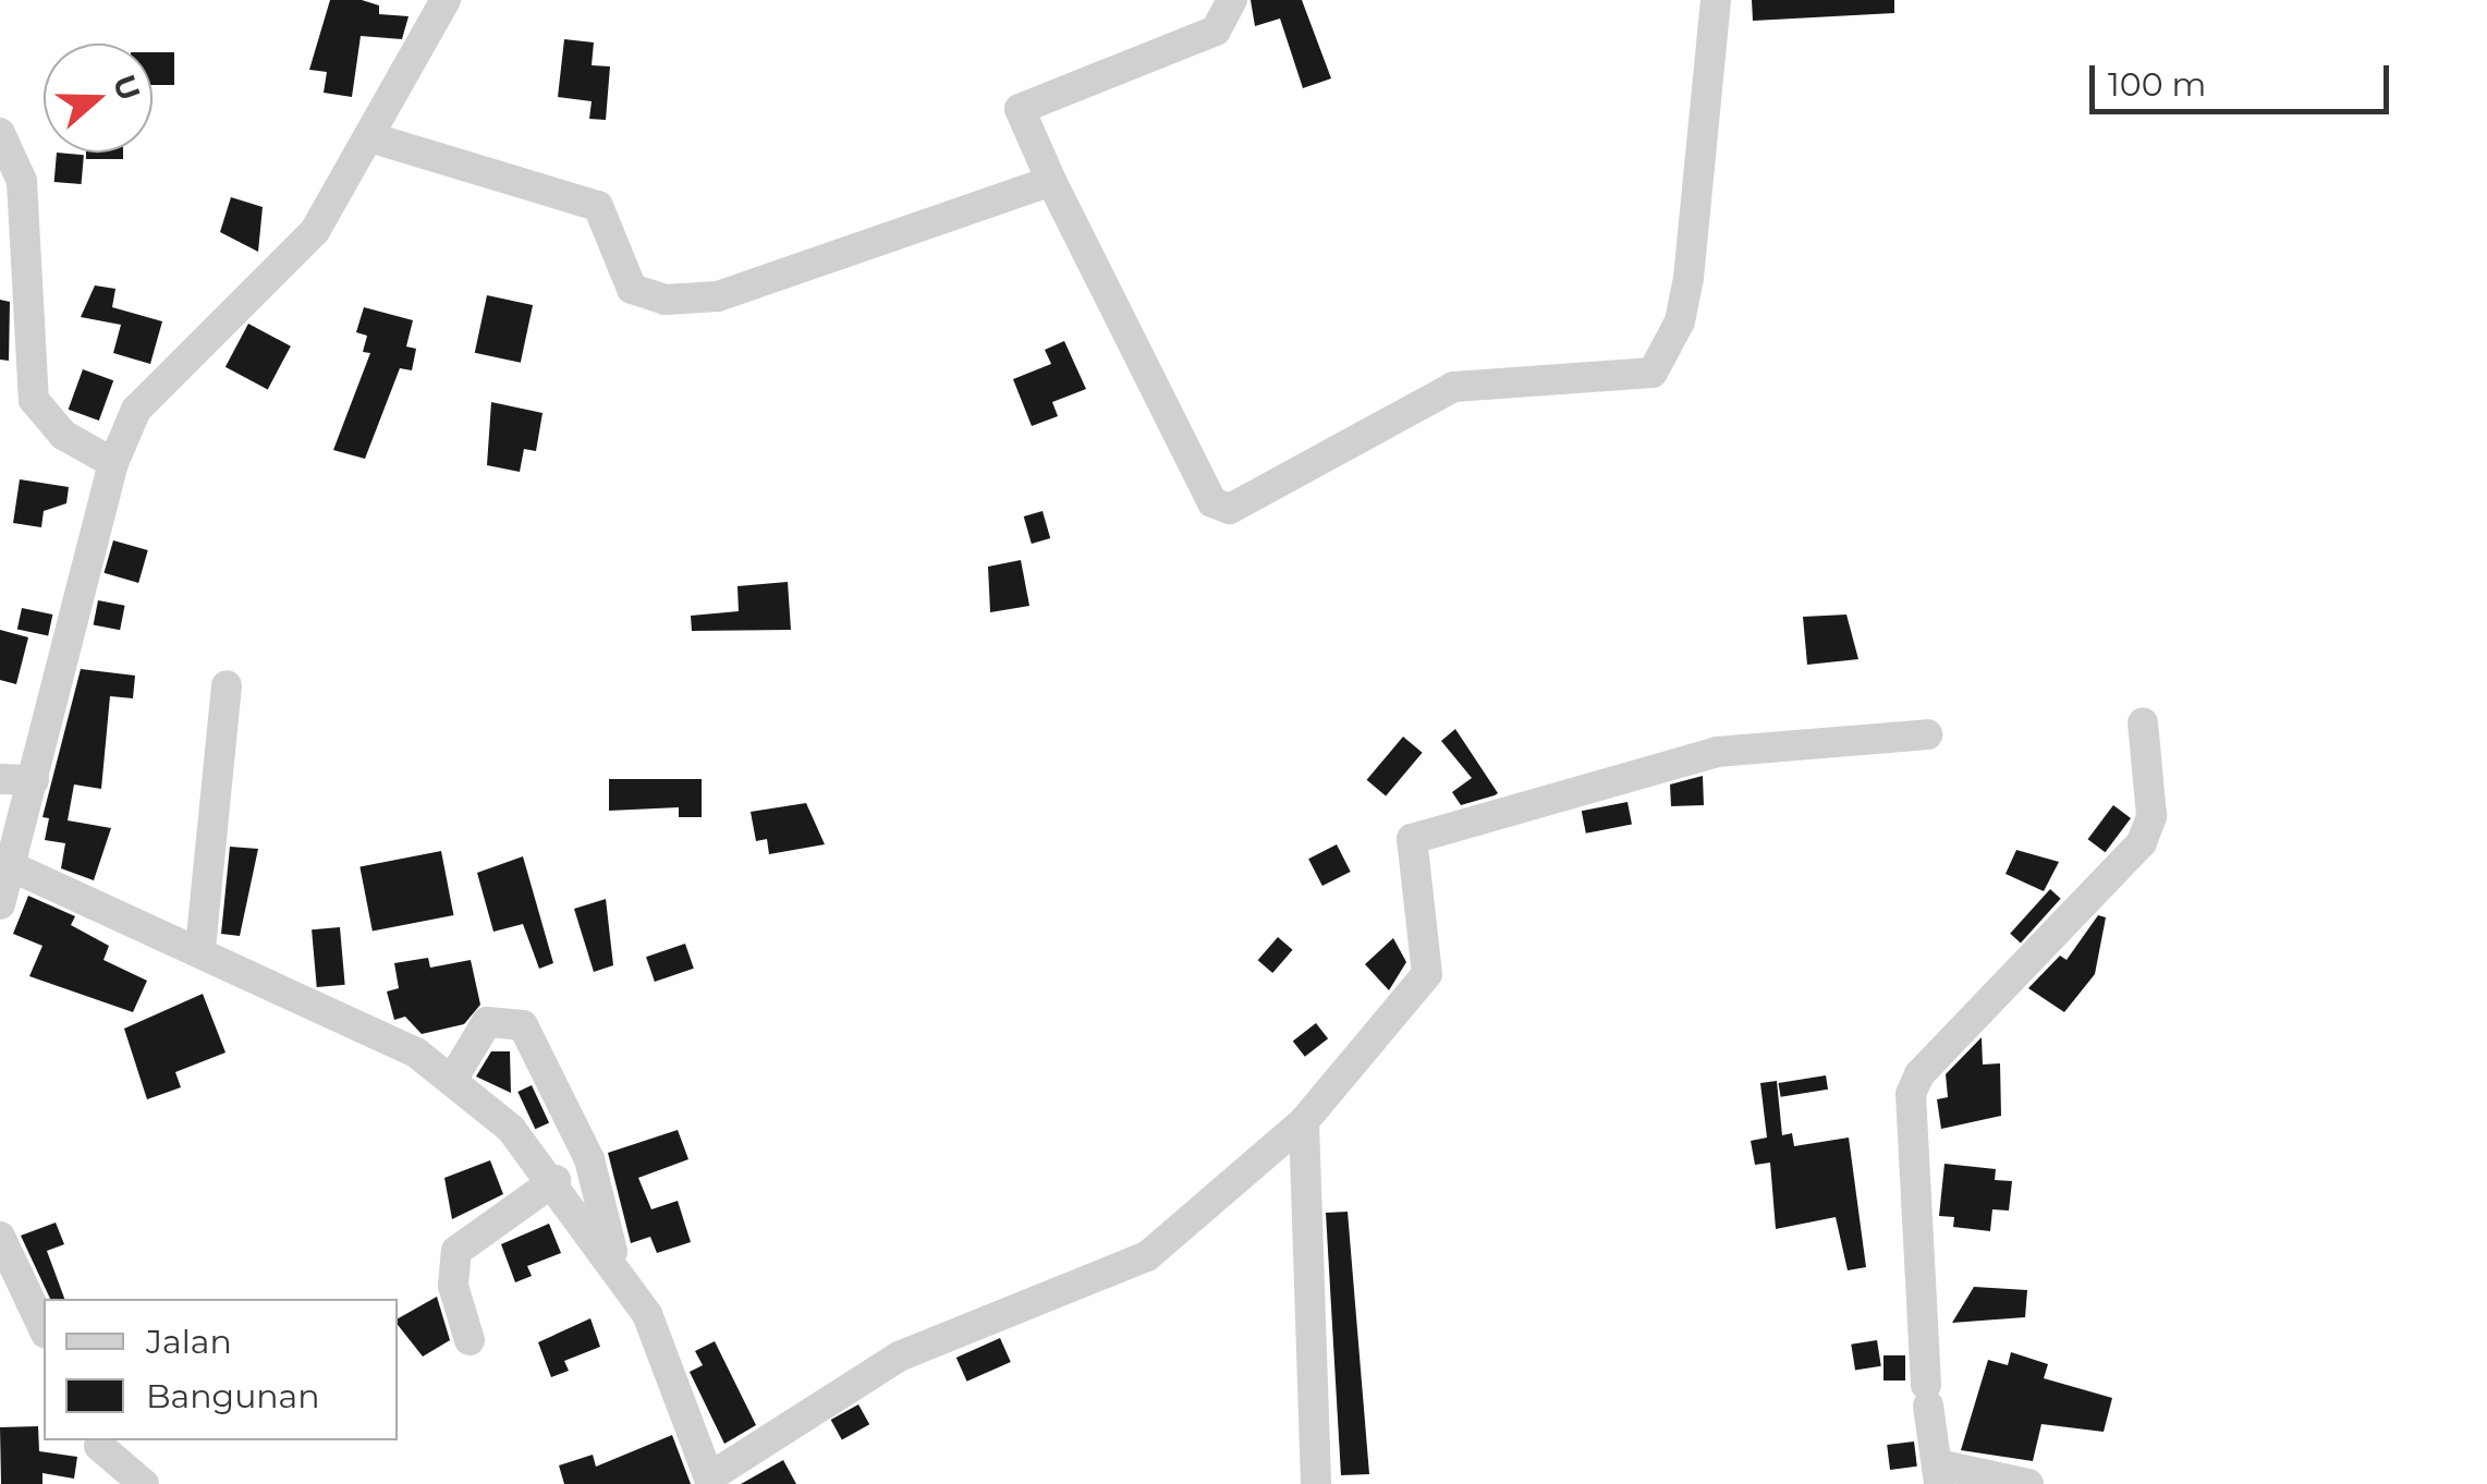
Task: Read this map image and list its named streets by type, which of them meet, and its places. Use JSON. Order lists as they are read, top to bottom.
{
  "legend": ["Jalan", "Bangunan"],
  "scale_bar": "100 m",
  "north": "right"
}
